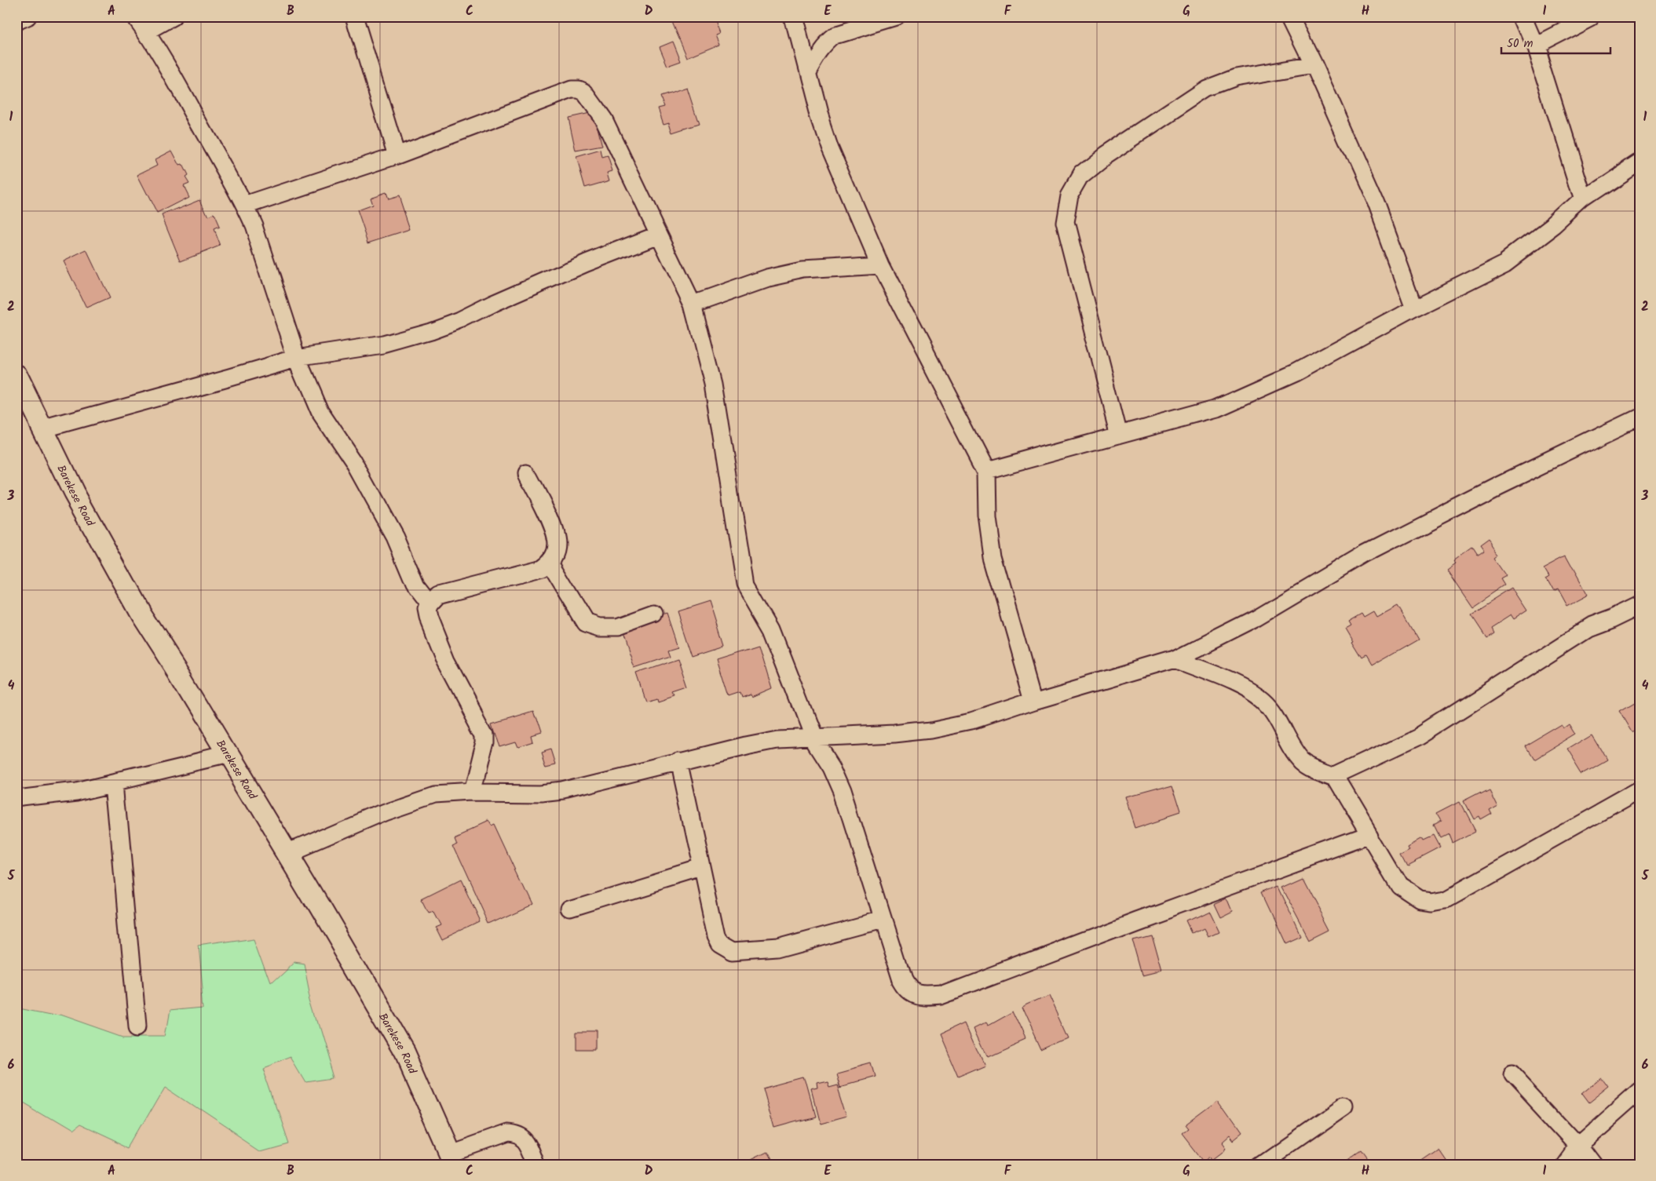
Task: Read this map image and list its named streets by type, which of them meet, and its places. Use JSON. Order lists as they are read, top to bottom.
{
  "streets": {
    "main road": ["Barekese Road"]
  },
  "scale_bar": "50 m",
  "grid": {
    "columns": [
      "A",
      "B",
      "C",
      "D",
      "E",
      "F",
      "G",
      "H",
      "I"
    ],
    "rows": [
      "1",
      "2",
      "3",
      "4",
      "5",
      "6"
    ]
  }
}
